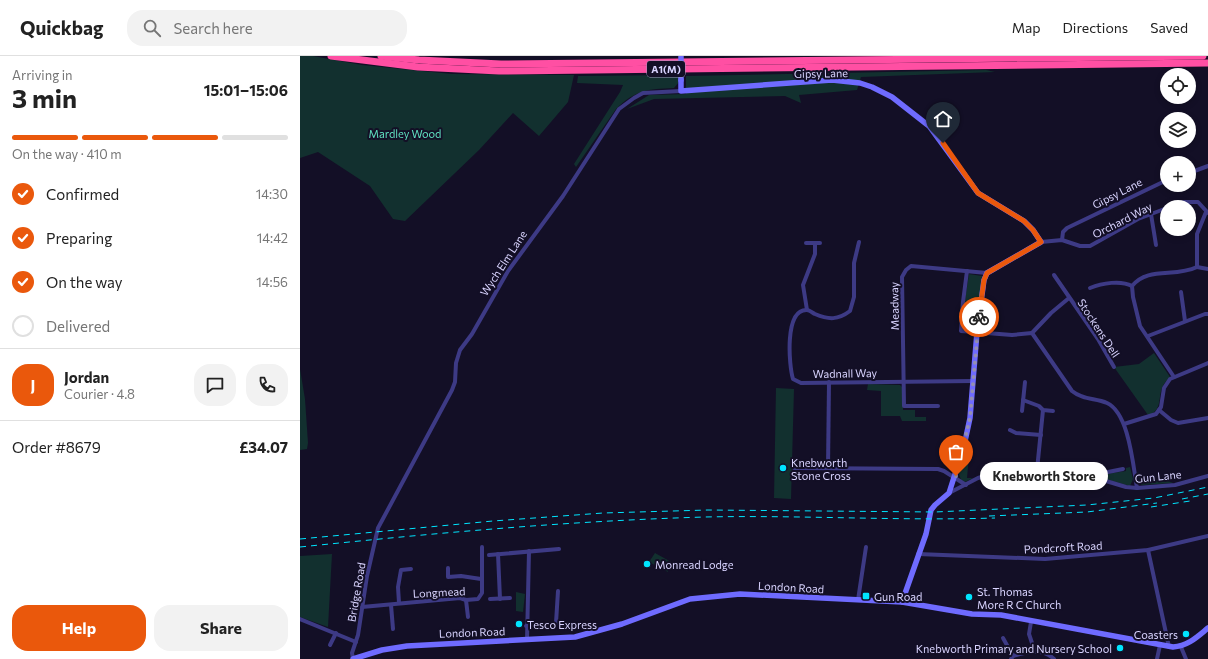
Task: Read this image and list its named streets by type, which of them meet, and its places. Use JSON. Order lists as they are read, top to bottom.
{
  "streets": {
    "highway": ["A1(M)"],
    "main road": ["Gipsy Lane", "London Road"],
    "street": [
      "Orchard Way",
      "Wych Elm Lane",
      "Meadway",
      "Stockens Dell",
      "Wadnall Way",
      "Gun Lane",
      "Pondcroft Road",
      "Bridge Road",
      "Longmead"
    ]
  },
  "crossings": [
    ["Gipsy Lane", "Orchard Way"],
    ["Gipsy Lane", "Wych Elm Lane"],
    ["Wych Elm Lane", "Bridge Road"],
    ["Meadway", "Wadnall Way"],
    ["London Road", "Bridge Road"],
    ["Bridge Road", "Longmead"]
  ],
  "parks": ["Mardley Wood"],
  "places": {
    "other": [
      "Knebworth Stone Cross",
      "Knebworth Store",
      "Monread Lodge",
      "St. Thomas More R C Church",
      "Tesco Express",
      "Coasters",
      "Knebworth Primary and Nursery School"
    ],
    "transit": ["Gun Road"]
  },
  "page": {
    "header": "Quickbag",
    "search": "Search here",
    "nav": ["Map", "Directions", "Saved"],
    "heading": ["3 min", "Arriving in", "15:01–15:06"],
    "panel": [
      "Jordan",
      "Courier · 4.8",
      "Order #8679",
      "£34.07"
    ],
    "map_buttons": ["+", "−"],
    "bar": "On the way · 410 m",
    "list": [
      ["Confirmed", "14:30"],
      ["Preparing", "14:42"],
      ["On the way", "14:56"],
      "Delivered"
    ],
    "round": "J",
    "bubble": "Knebworth Store",
    "buttons": ["Help", "Share"]
  }
}
